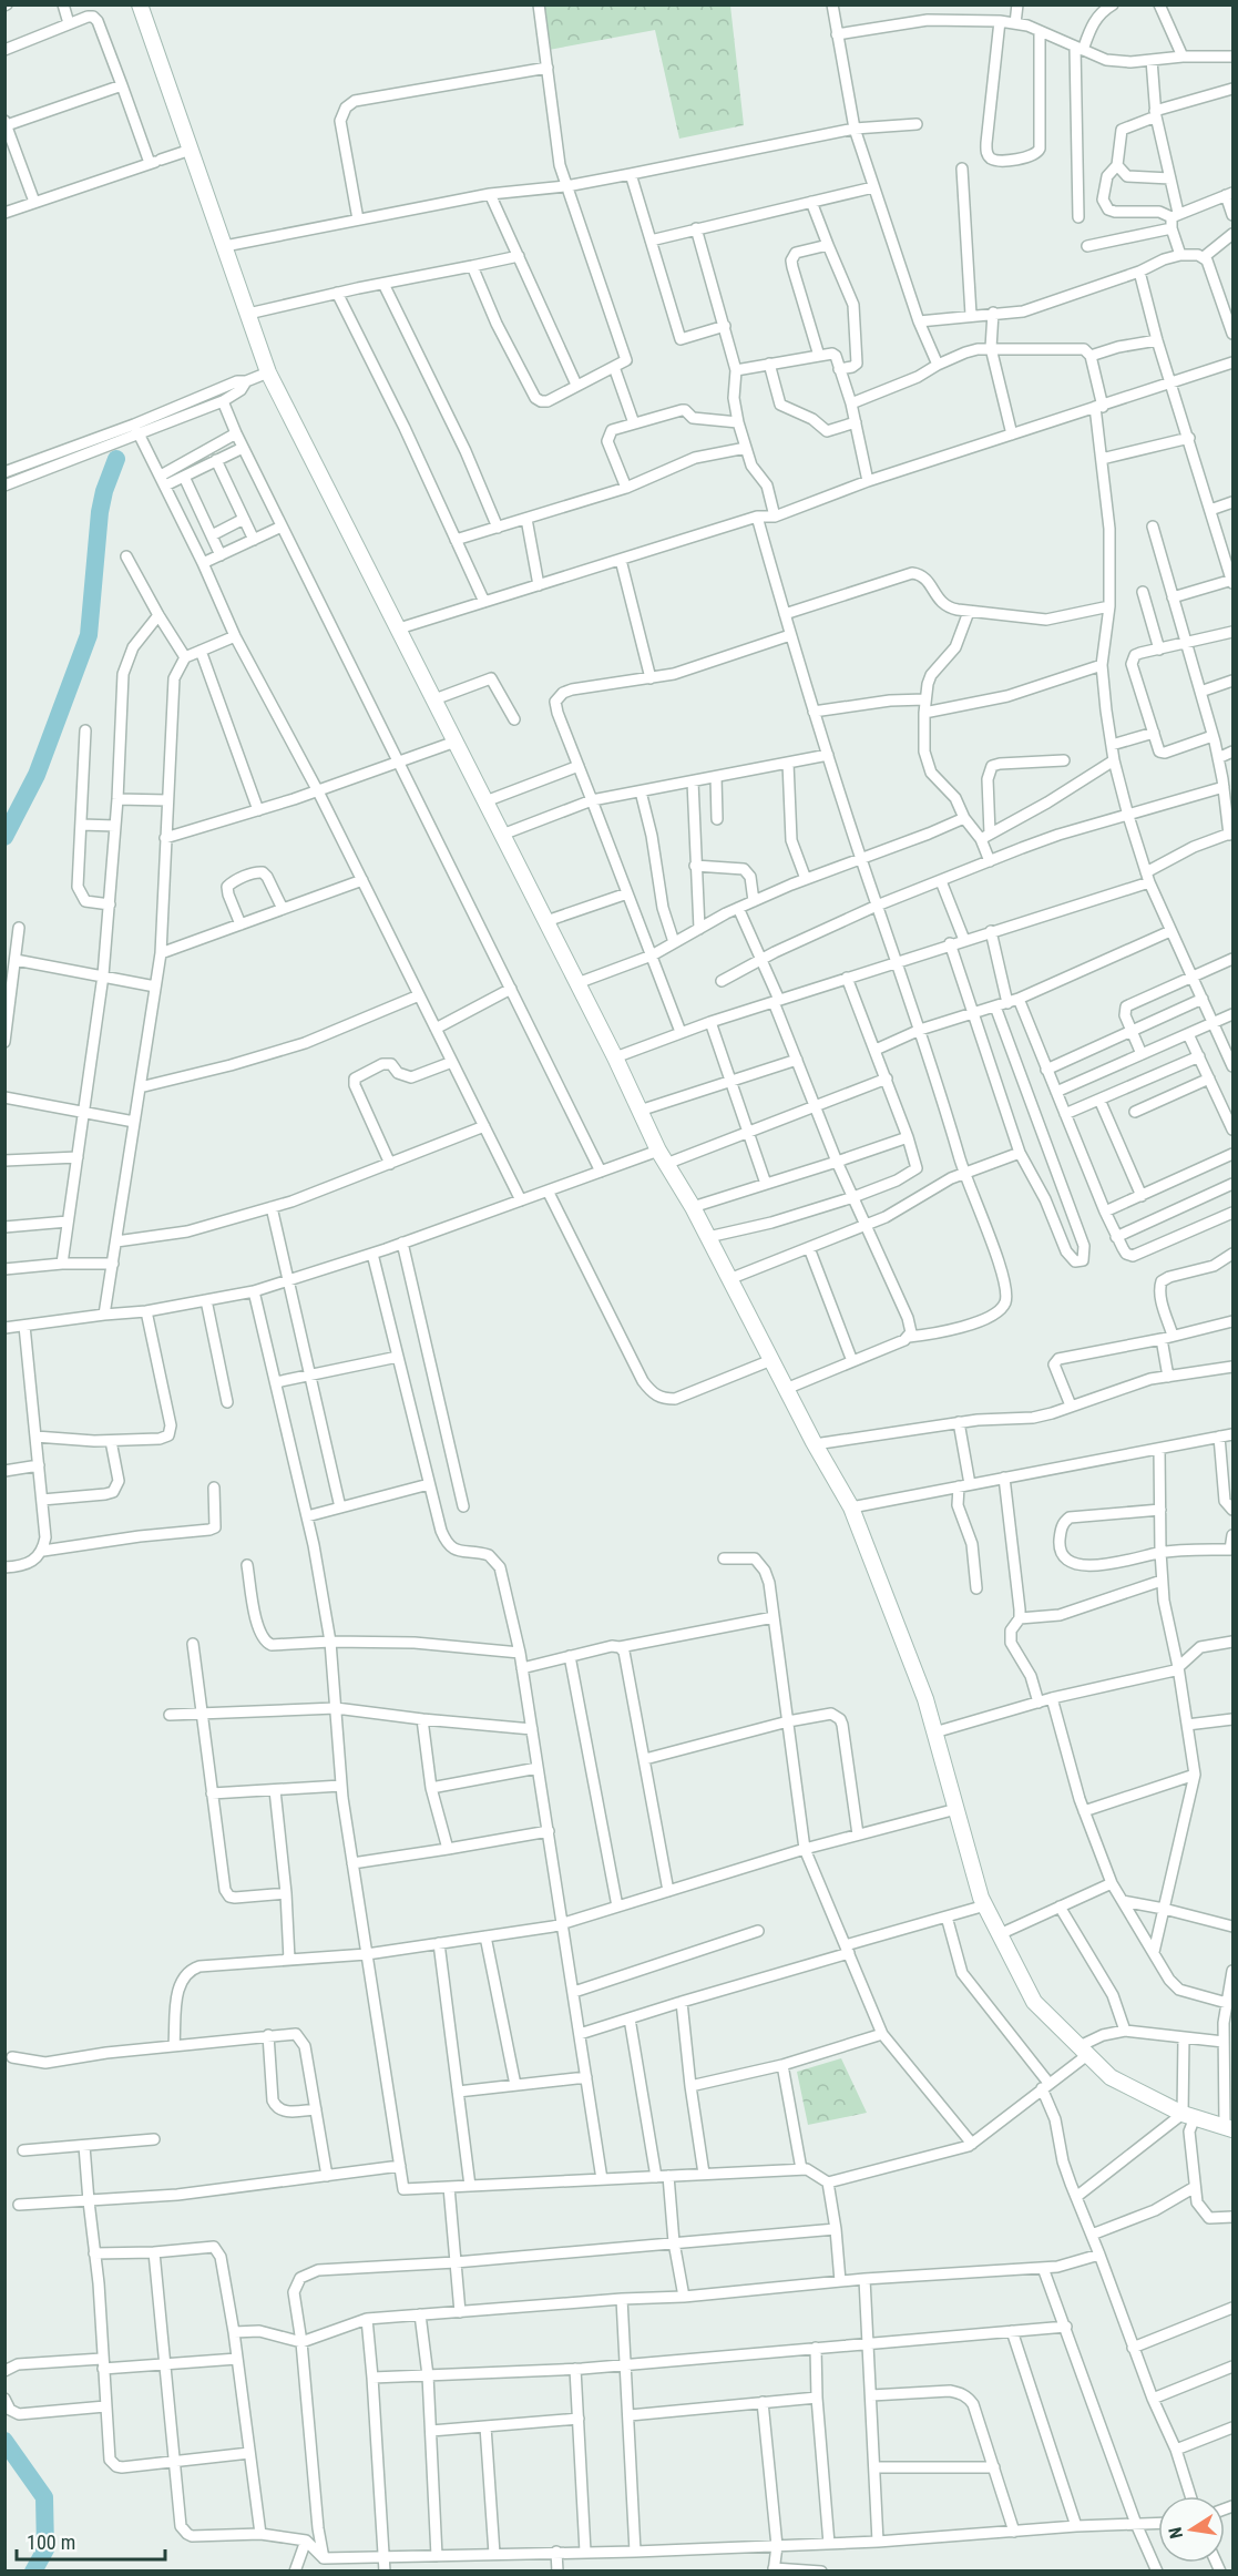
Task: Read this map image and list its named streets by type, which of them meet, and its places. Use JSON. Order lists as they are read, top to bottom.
{
  "scale_bar": "100 m",
  "north": "left"
}
